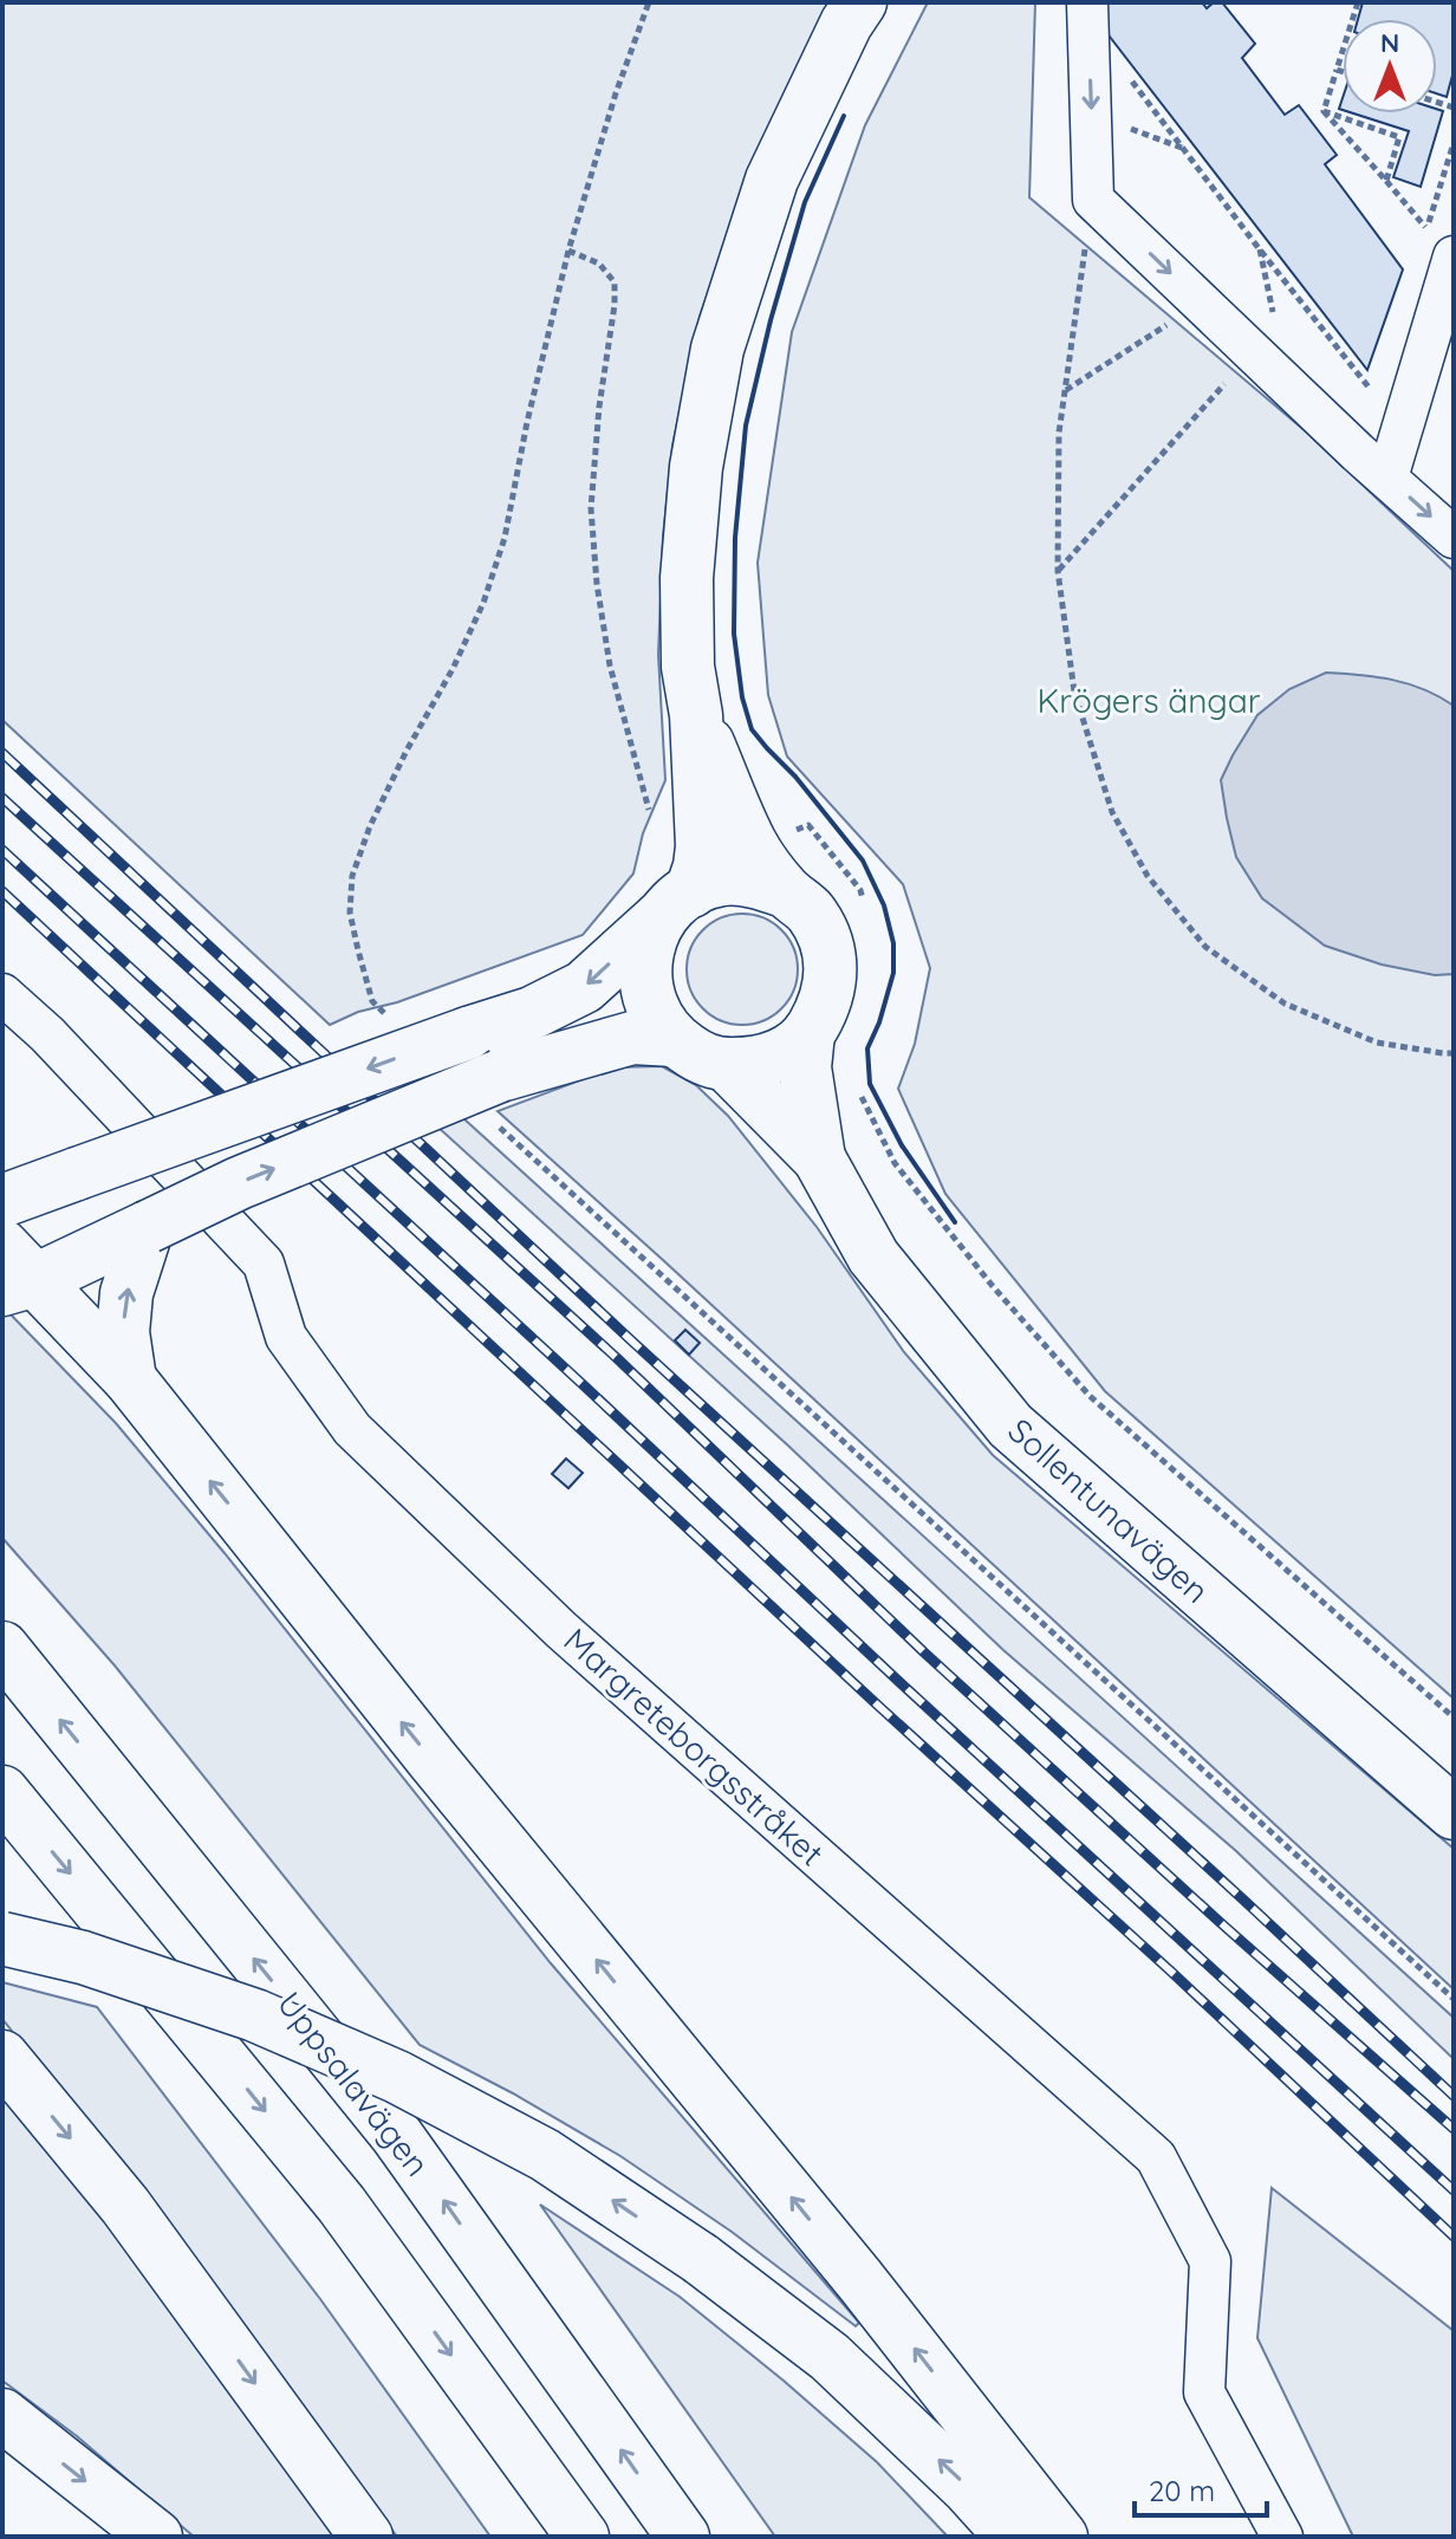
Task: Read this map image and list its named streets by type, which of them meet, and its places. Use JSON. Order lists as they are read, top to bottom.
{
  "streets": {
    "main road": ["Sollentunavägen", "Uppsalavägen"],
    "street": ["Margreteborgsstråket"]
  },
  "parks": ["Krögers ängar"],
  "scale_bar": "20 m",
  "north": "top"
}
